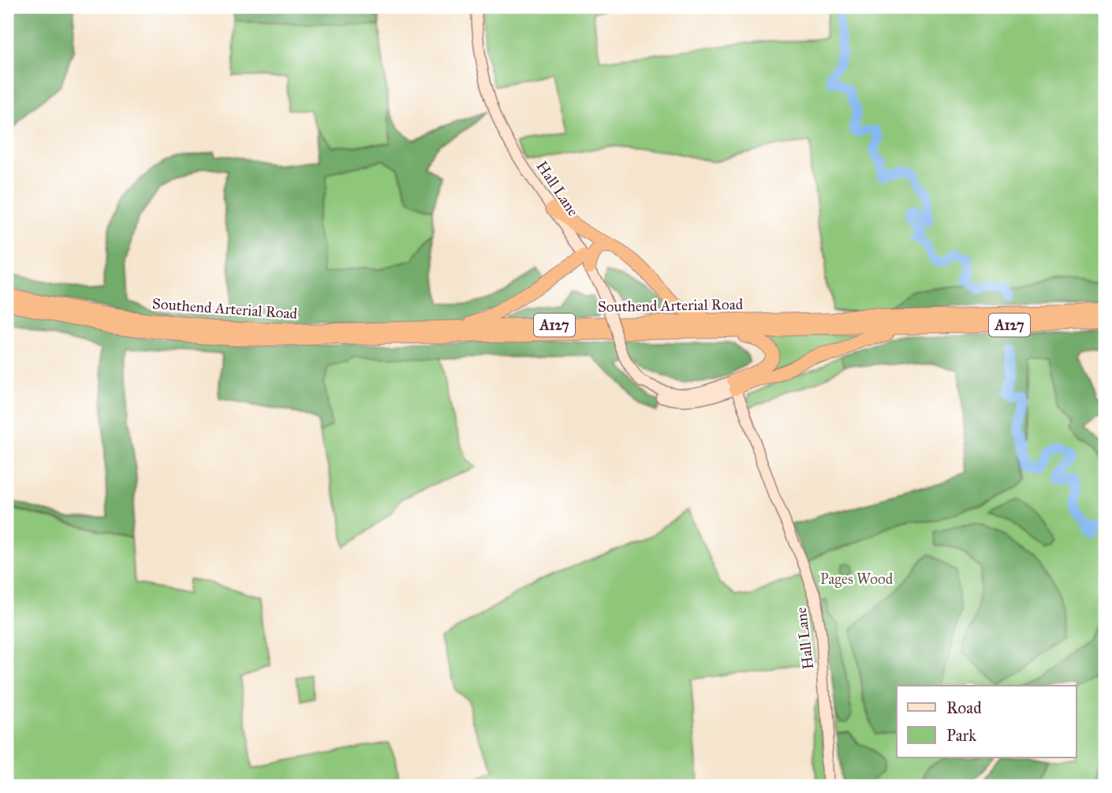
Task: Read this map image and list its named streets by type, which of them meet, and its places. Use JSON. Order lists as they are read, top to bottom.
{
  "streets": {
    "highway": ["Southend Arterial Road", "A127"],
    "street": ["Hall Lane"]
  },
  "crossings": [
    ["Hall Lane", "A127"],
    ["Southend Arterial Road", "A127"]
  ],
  "parks": ["Pages Wood"],
  "legend": ["Road", "Park"]
}
